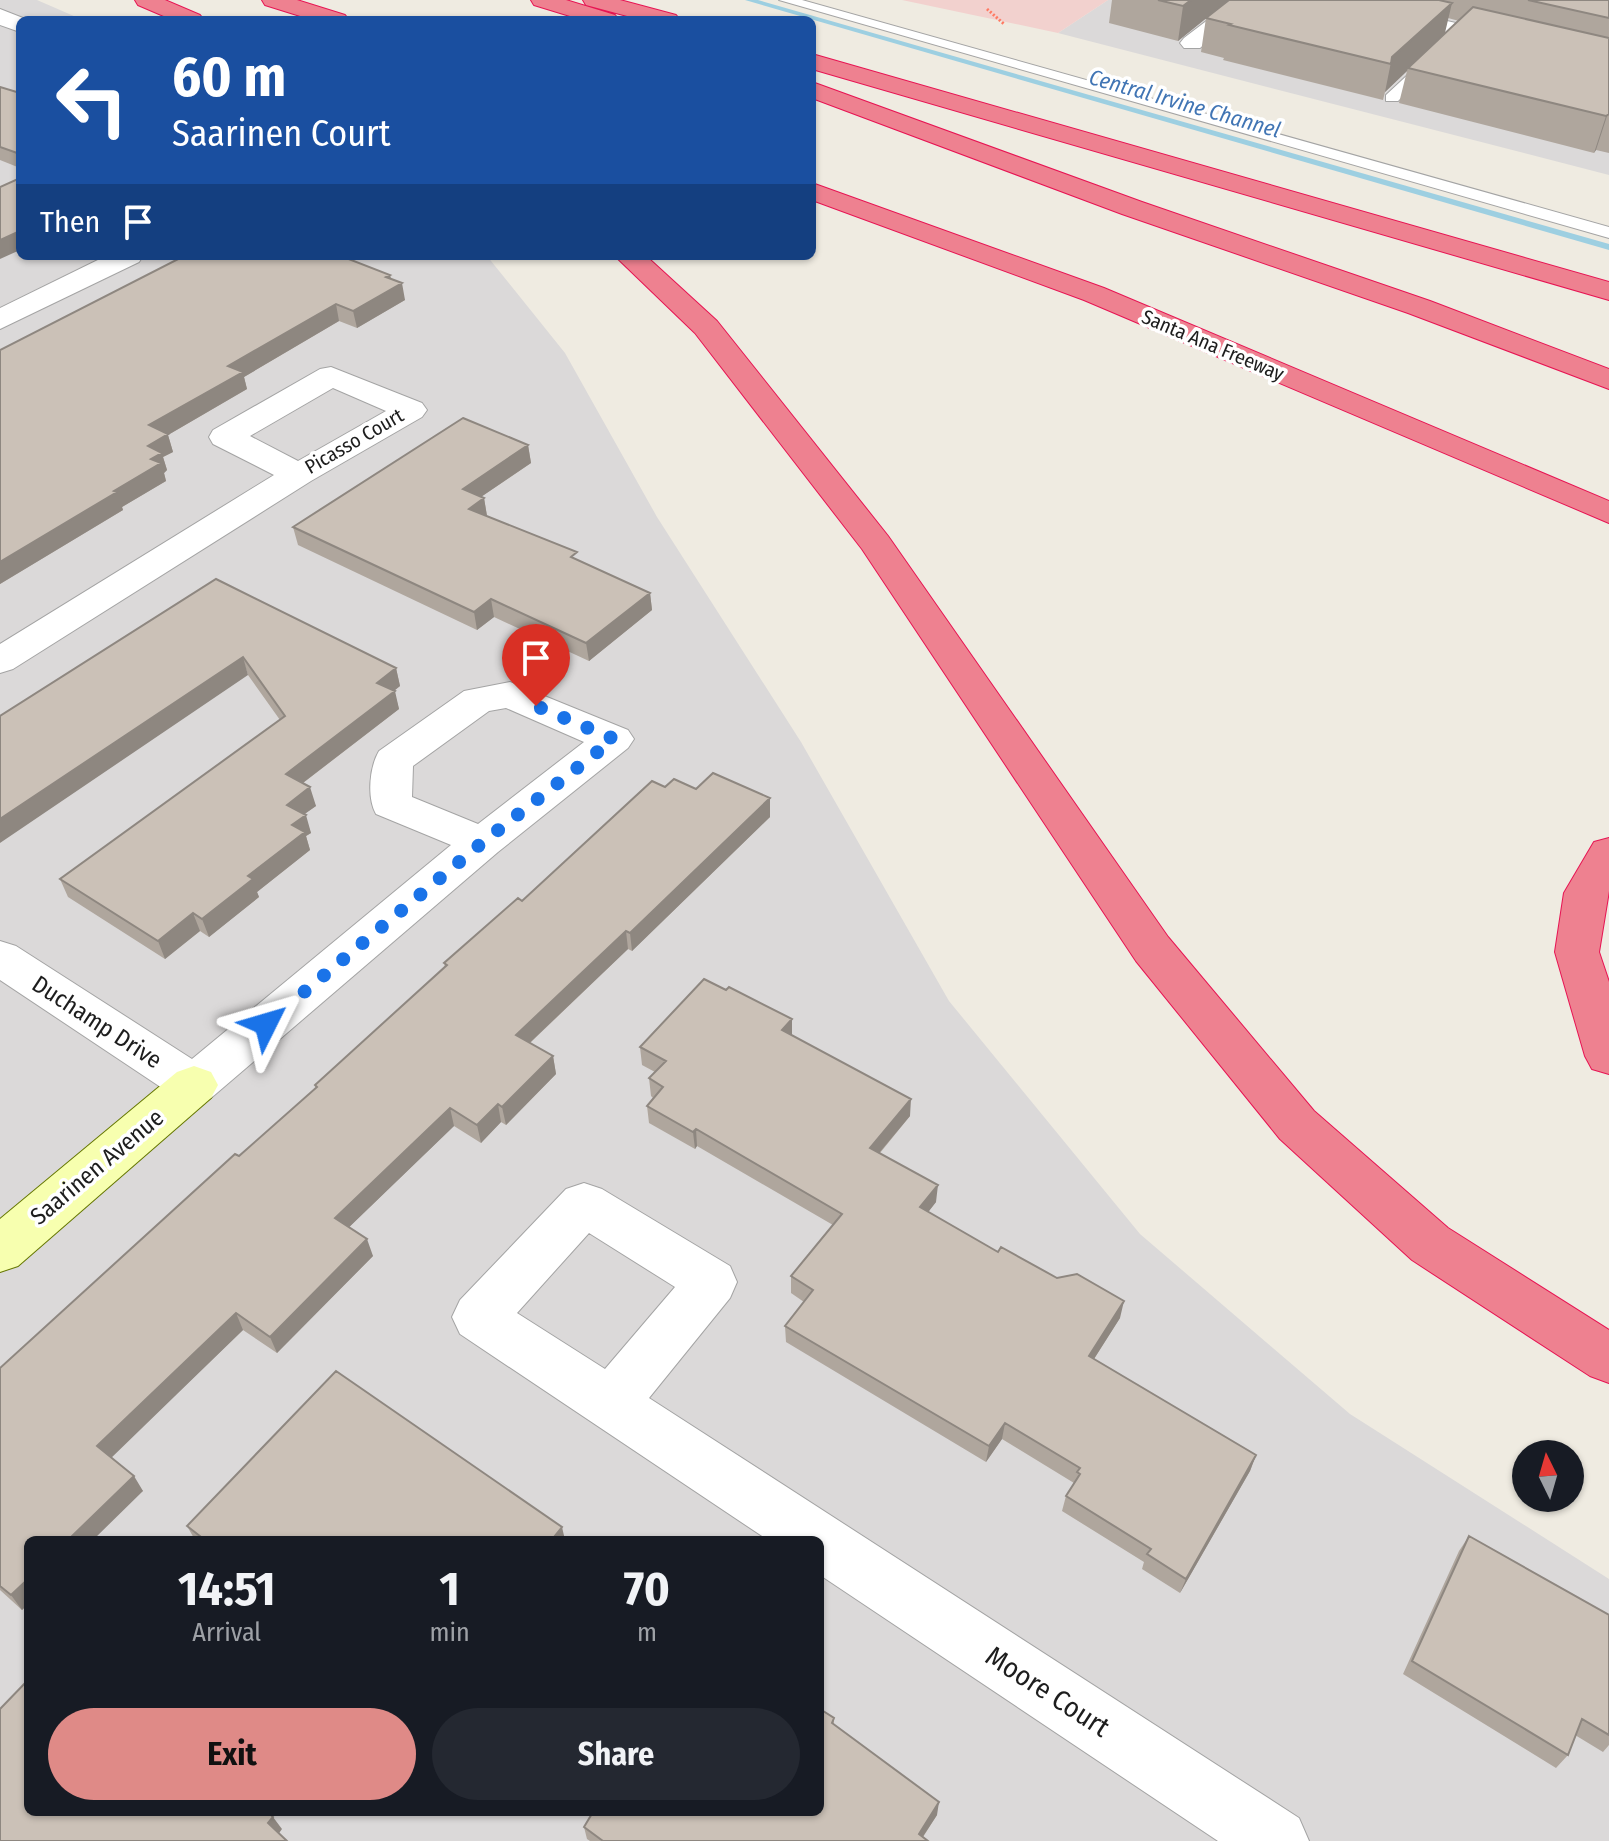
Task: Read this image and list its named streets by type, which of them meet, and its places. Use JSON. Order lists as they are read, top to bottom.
{
  "streets": {
    "highway": ["Santa Ana Freeway"],
    "street": [
      "Picasso Court",
      "Duchamp Drive",
      "Saarinen Avenue",
      "Moore Court"
    ]
  },
  "crossings": [
    ["Duchamp Drive", "Saarinen Avenue"]
  ],
  "water": ["Central Irvine Channel"],
  "north": "top",
  "page": {
    "turn": ["60 m", "Saarinen Court"],
    "then": "Then",
    "eta": [
      "14:51",
      "Arrival",
      "1",
      "min",
      "70",
      "m"
    ],
    "buttons": ["Exit", "Share"]
  }
}
